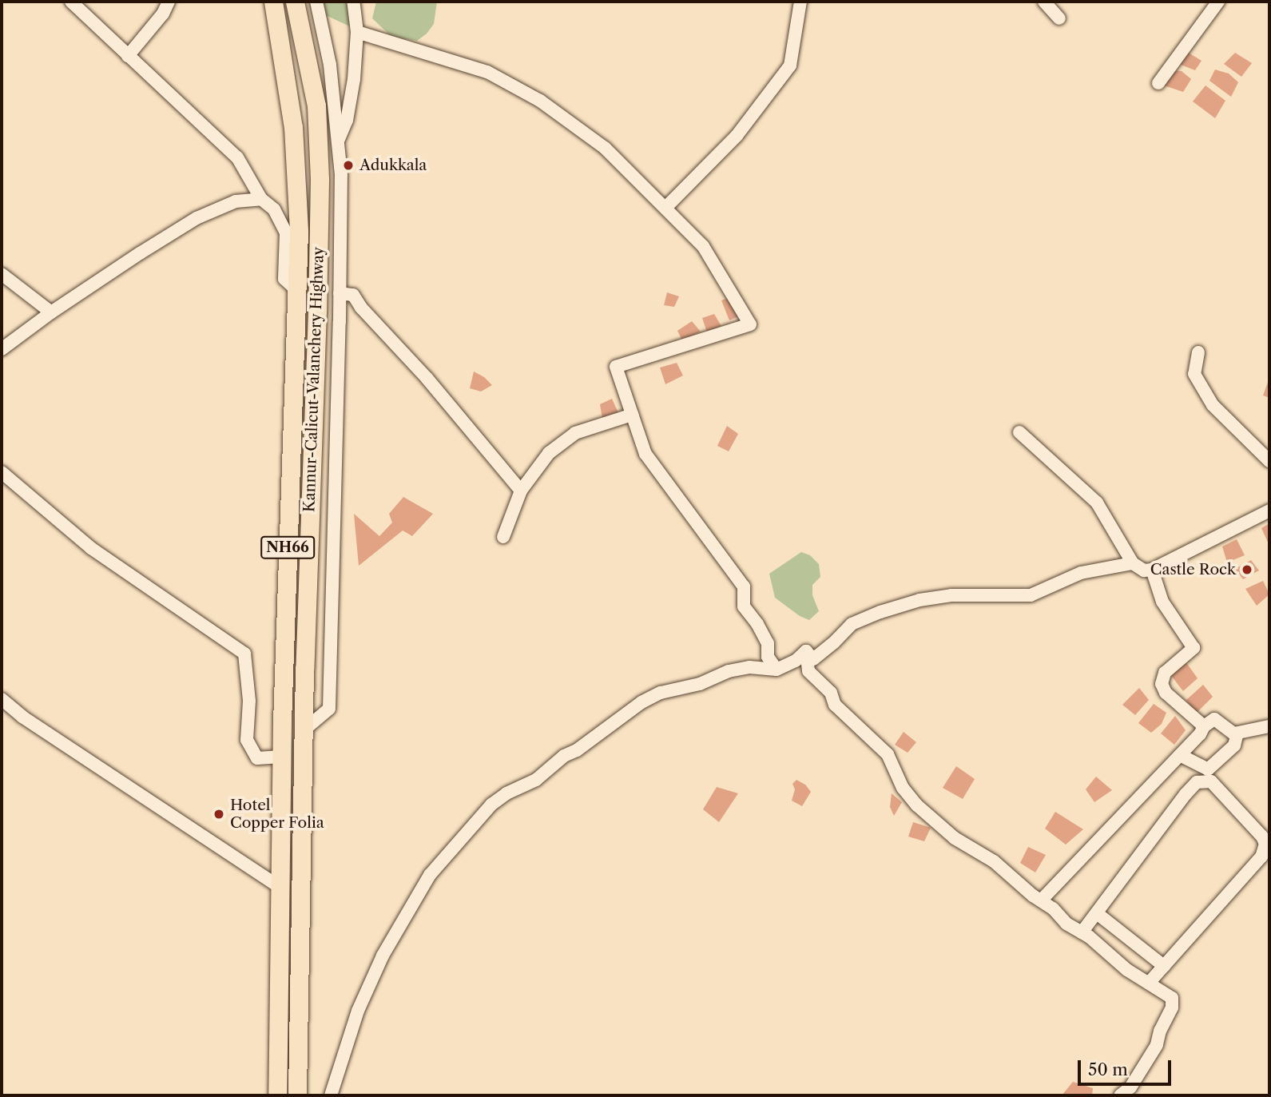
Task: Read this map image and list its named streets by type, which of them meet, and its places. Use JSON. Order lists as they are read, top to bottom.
{
  "streets": {
    "highway": ["Kannur-Calicut-Valanchery Highway", "NH66"]
  },
  "places": ["Adukkala", "Castle Rock", "Hotel Copper Folia"],
  "scale_bar": "50 m"
}
